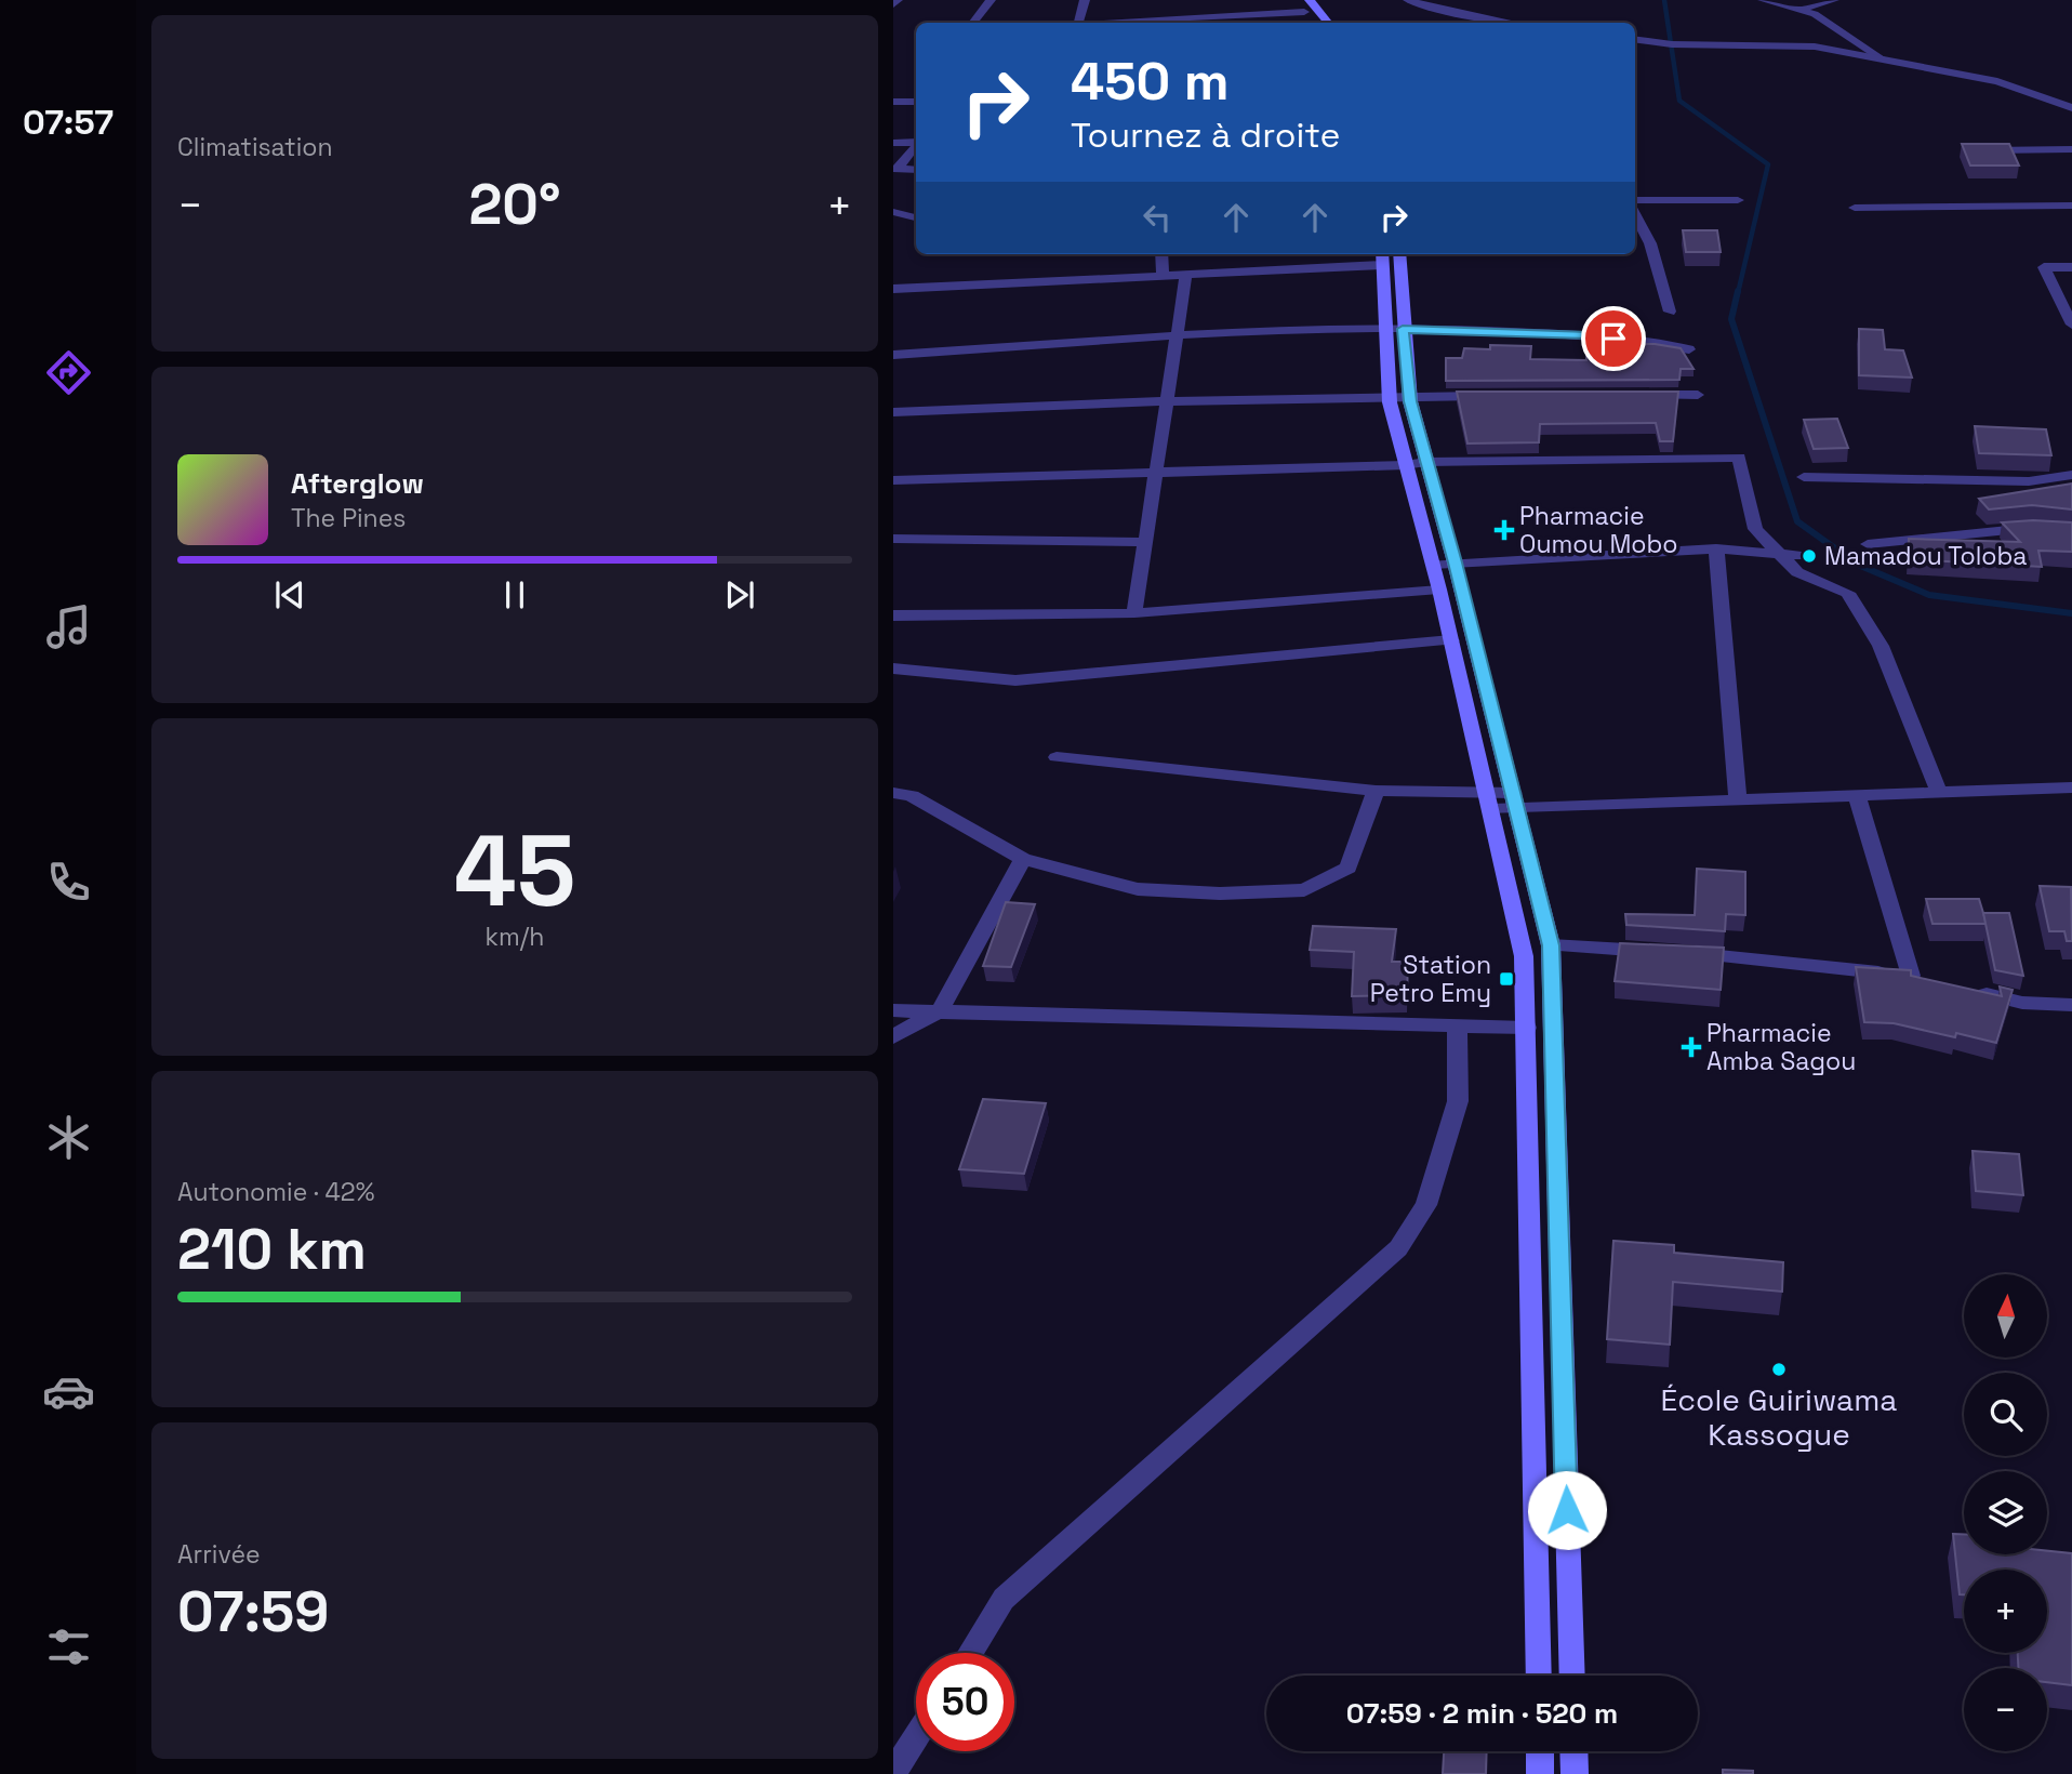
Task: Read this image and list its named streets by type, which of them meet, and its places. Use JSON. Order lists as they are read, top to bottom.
{
  "places": {
    "health": ["Pharmacie Oumou Mobo", "Pharmacie Amba Sagou"],
    "other": ["Mamadou Toloba", "École Guiriwama Kassogue"],
    "transit": ["Station Petro Emy"]
  },
  "north": "top",
  "page": {
    "tabs": "07:57",
    "tile": [
      "Climatisation",
      ["45", "km/h"],
      ["Autonomie · 42%", "210 km"],
      ["Arrivée", "07:59"]
    ],
    "turn": ["450 m", "Tournez à droite"],
    "heat": ["−", "20°", "+"],
    "song": ["Afterglow", "The Pines"],
    "map_buttons": ["+", "−"],
    "limit": "50",
    "trip": "07:59 · 2 min · 520 m"
  }
}
